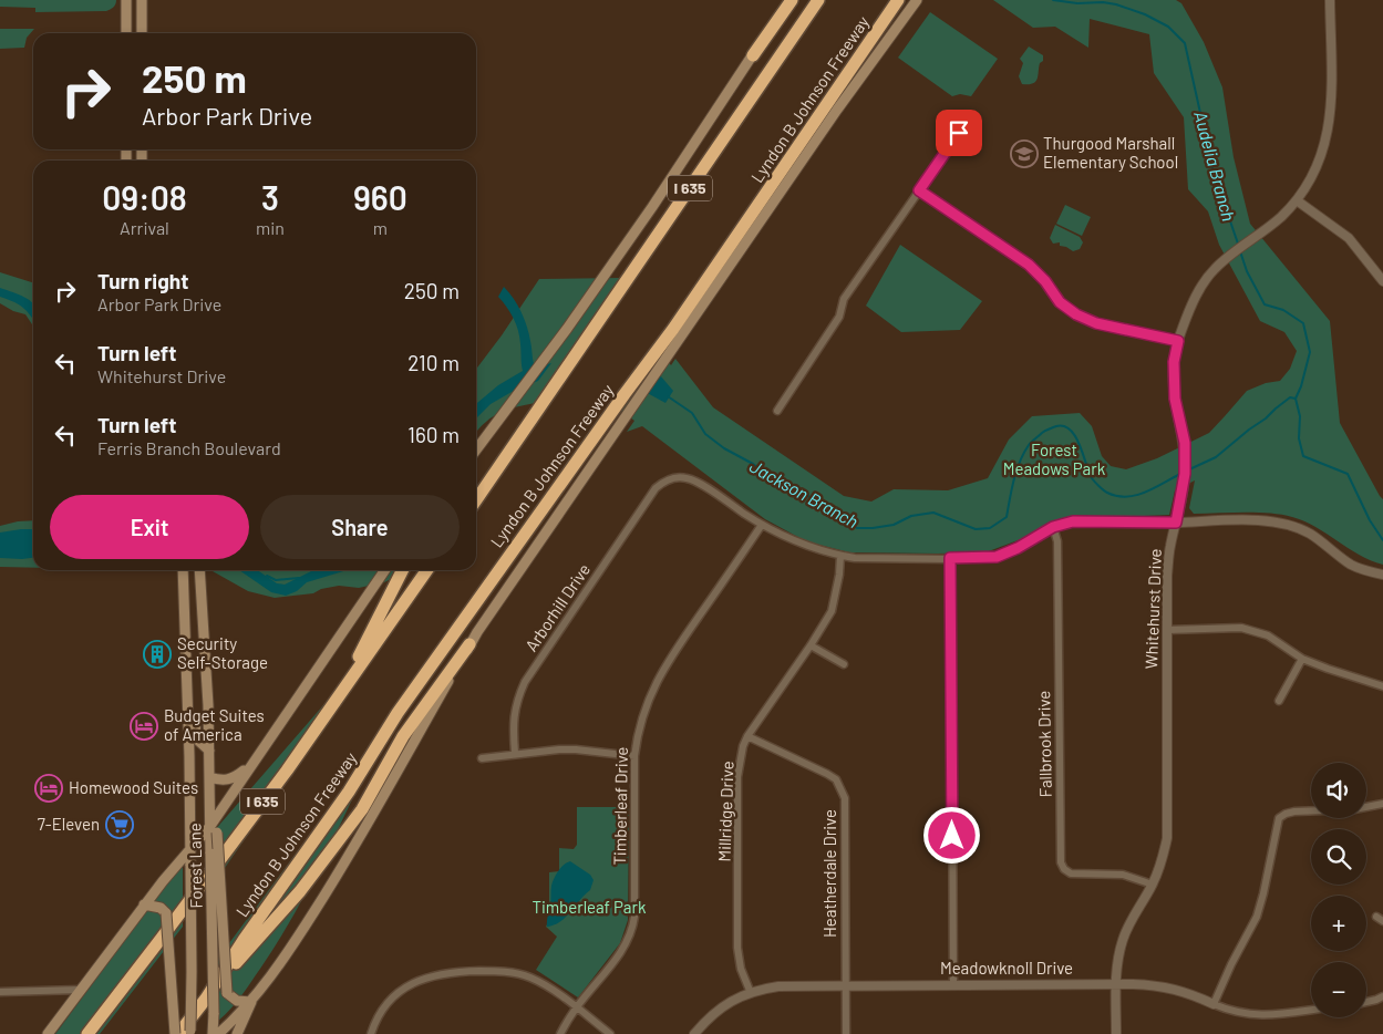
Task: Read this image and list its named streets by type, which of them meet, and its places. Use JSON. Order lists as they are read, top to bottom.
{
  "streets": {
    "highway": ["Lyndon B Johnson Freeway", "I 635"],
    "main road": ["Forest Lane"],
    "street": [
      "Arborhill Drive",
      "Whitehurst Drive",
      "Fallbrook Drive",
      "Timberleaf Drive",
      "Millridge Drive",
      "Heatherdale Drive",
      "Meadowknoll Drive"
    ]
  },
  "crossings": [
    ["Lyndon B Johnson Freeway", "Forest Lane"],
    ["Arborhill Drive", "Timberleaf Drive"],
    ["Whitehurst Drive", "Fallbrook Drive"],
    ["Whitehurst Drive", "Meadowknoll Drive"],
    ["Millridge Drive", "Heatherdale Drive"],
    ["Millridge Drive", "Meadowknoll Drive"],
    ["Heatherdale Drive", "Meadowknoll Drive"]
  ],
  "water": ["Audelia Branch", "Jackson Branch"],
  "parks": ["Forest Meadows Park", "Timberleaf Park"],
  "places": {
    "school or university": ["Thurgood Marshall Elementary School"],
    "building": ["Security Self-Storage"],
    "hotel": ["Budget Suites of America", "Homewood Suites"],
    "supermarket": ["7-Eleven"]
  },
  "page": {
    "turn": ["250 m", "Arbor Park Drive"],
    "eta": [
      "09:08",
      "Arrival",
      "3",
      "min",
      "960",
      "m"
    ],
    "list": [
      {
        "name": "Turn right",
        "note": "Arbor Park Drive",
        "value": "250 m"
      },
      {
        "name": "Turn left",
        "note": "Whitehurst Drive",
        "value": "210 m"
      },
      {
        "name": "Turn left",
        "note": "Ferris Branch Boulevard",
        "value": "160 m"
      }
    ],
    "buttons": ["Exit", "Share"],
    "map_buttons": ["+", "−"]
  }
}
